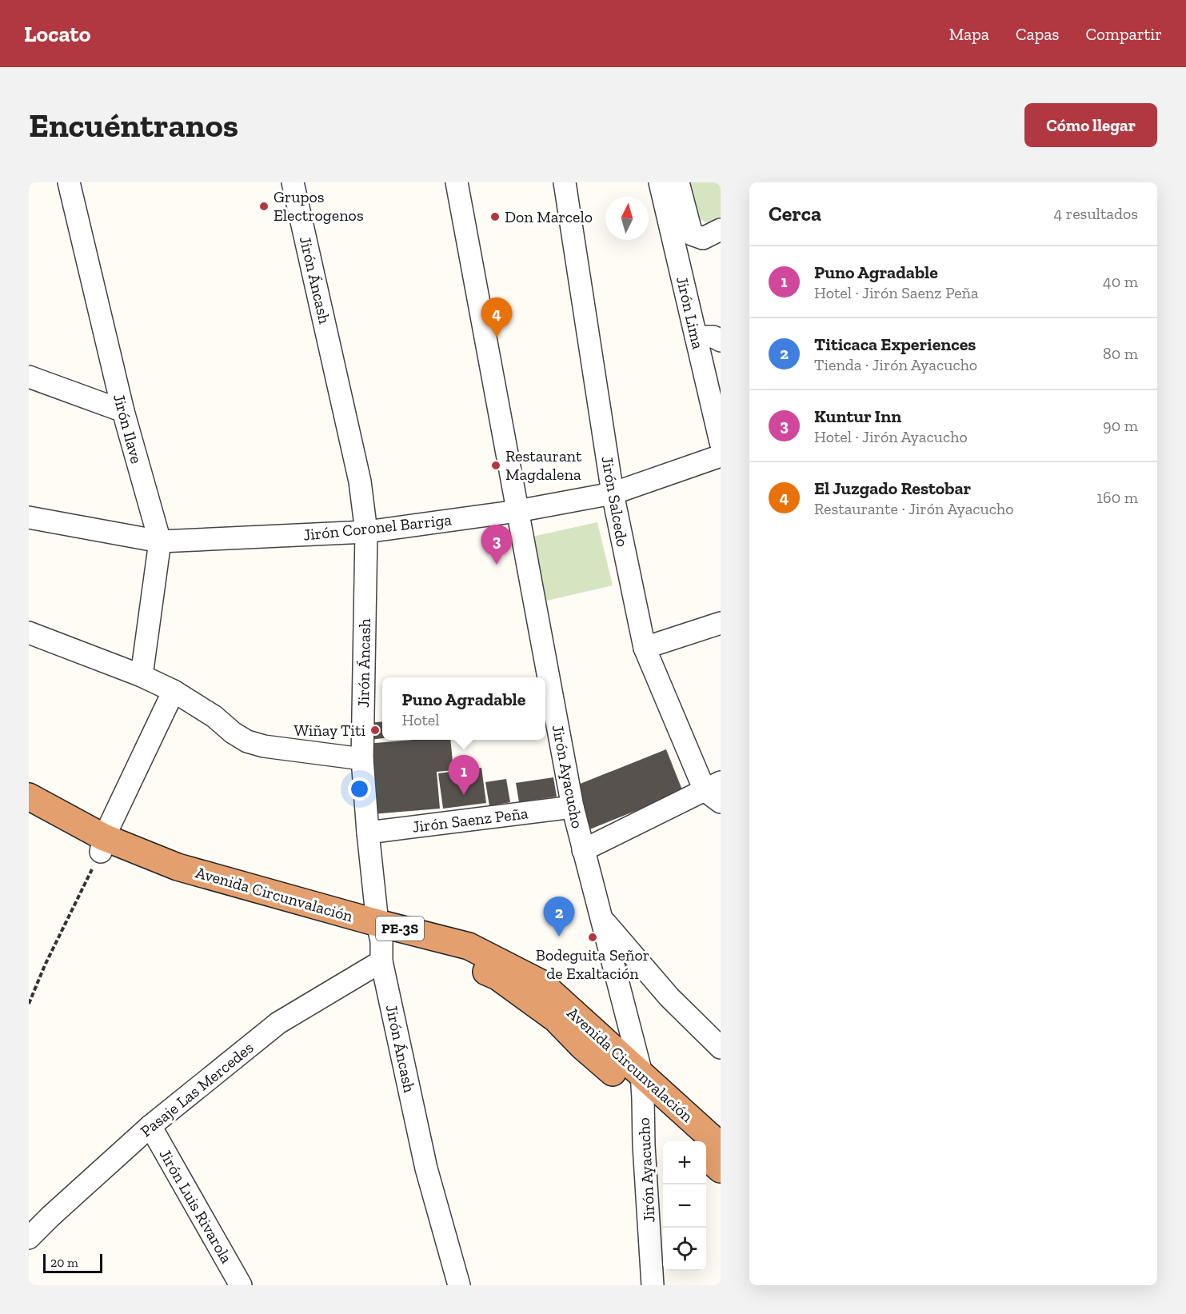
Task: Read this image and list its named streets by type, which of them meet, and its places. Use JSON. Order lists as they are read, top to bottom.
{
  "streets": {
    "highway": ["Avenida Circunvalación", "PE-3S"],
    "street": [
      "Jirón Áncash",
      "Jirón Lima",
      "Jirón Ilave",
      "Jirón Salcedo",
      "Jirón Coronel Barriga",
      "Jirón Ayacucho",
      "Jirón Saenz Peña",
      "Pasaje Las Mercedes",
      "Jirón Luis Rivarola"
    ]
  },
  "crossings": [
    ["Jirón Áncash", "Jirón Coronel Barriga"],
    ["Jirón Áncash", "Jirón Saenz Peña"],
    ["Jirón Áncash", "Avenida Circunvalación"],
    ["Jirón Áncash", "Pasaje Las Mercedes"],
    ["Jirón Ilave", "Jirón Coronel Barriga"],
    ["Jirón Salcedo", "Jirón Coronel Barriga"],
    ["Jirón Coronel Barriga", "Jirón Ayacucho"],
    ["Jirón Ayacucho", "Jirón Saenz Peña"],
    ["Jirón Ayacucho", "Avenida Circunvalación"],
    ["Avenida Circunvalación", "Pasaje Las Mercedes"],
    ["Pasaje Las Mercedes", "Jirón Luis Rivarola"]
  ],
  "places": [
    "Grupos Electrogenos",
    "Don Marcelo",
    "Restaurant Magdalena",
    "Wiñay Titi",
    "Bodeguita Señor de Exaltación"
  ],
  "scale_bar": "20 m",
  "north": "top",
  "page": {
    "header": "Locato",
    "nav": ["Mapa", "Capas", "Compartir"],
    "buttons": "Cómo llegar",
    "title": "Encuéntranos",
    "heading": ["Cerca", "4 resultados"],
    "list": [
      {
        "mark": "1",
        "name": "Puno Agradable",
        "note": "Hotel · Jirón Saenz Peña",
        "value": "40 m"
      },
      {
        "mark": "2",
        "name": "Titicaca Experiences",
        "note": "Tienda · Jirón Ayacucho",
        "value": "80 m"
      },
      {
        "mark": "3",
        "name": "Kuntur Inn",
        "note": "Hotel · Jirón Ayacucho",
        "value": "90 m"
      },
      {
        "mark": "4",
        "name": "El Juzgado Restobar",
        "note": "Restaurante · Jirón Ayacucho",
        "value": "160 m"
      }
    ],
    "pins": [
      "4",
      "3",
      "1",
      "2"
    ],
    "popup": ["Puno Agradable", "Hotel"],
    "map_buttons": ["+", "−"],
    "scale": "20 m"
  }
}
